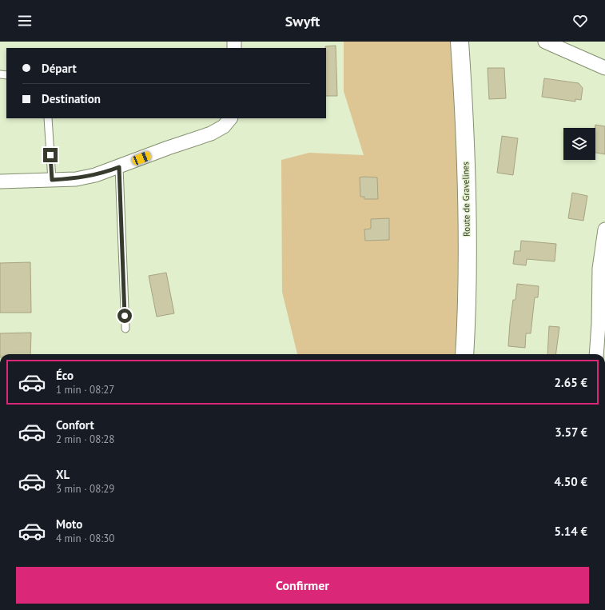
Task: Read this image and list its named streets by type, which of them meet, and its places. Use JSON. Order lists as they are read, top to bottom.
{
  "streets": {
    "main road": ["Route de Gravelines"]
  },
  "page": {
    "header": "Swyft",
    "banner": ["Départ", "Destination"],
    "list": [
      {
        "name": "Éco",
        "note": "1 min · 08:27",
        "value": "2.65 €"
      },
      {
        "name": "Confort",
        "note": "2 min · 08:28",
        "value": "3.57 €"
      },
      {
        "name": "XL",
        "note": "3 min · 08:29",
        "value": "4.50 €"
      },
      {
        "name": "Moto",
        "note": "4 min · 08:30",
        "value": "5.14 €"
      }
    ],
    "buttons": "Confirmer"
  }
}
